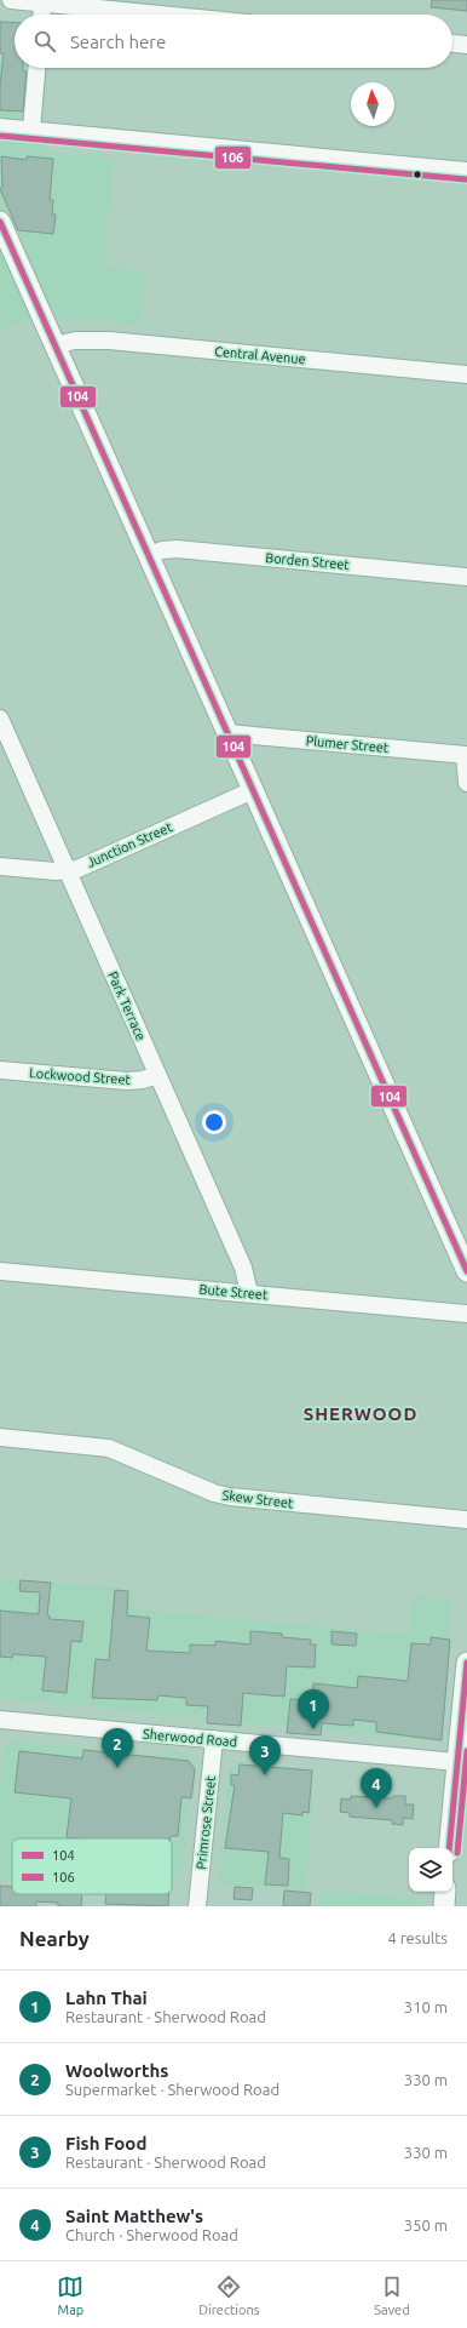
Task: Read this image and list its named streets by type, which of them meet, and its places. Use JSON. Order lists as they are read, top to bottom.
{
  "streets": {
    "street": [
      "Central Avenue",
      "Borden Street",
      "Plumer Street",
      "Junction Street",
      "Park Terrace",
      "Lockwood Street",
      "Bute Street",
      "Skew Street",
      "Sherwood Road",
      "Primrose Street"
    ]
  },
  "crossings": [
    ["Junction Street", "Park Terrace"],
    ["Park Terrace", "Lockwood Street"],
    ["Park Terrace", "Bute Street"],
    ["Sherwood Road", "Primrose Street"]
  ],
  "districts": ["SHERWOOD"],
  "lines": ["transit line 106", "transit line 104"],
  "legend": ["104", "106"],
  "north": "top",
  "page": {
    "search": "Search here",
    "pins": [
      "1",
      "2",
      "3",
      "4"
    ],
    "heading": ["Nearby", "4 results"],
    "list": [
      {
        "mark": "1",
        "name": "Lahn Thai",
        "note": "Restaurant · Sherwood Road",
        "value": "310 m"
      },
      {
        "mark": "2",
        "name": "Woolworths",
        "note": "Supermarket · Sherwood Road",
        "value": "330 m"
      },
      {
        "mark": "3",
        "name": "Fish Food",
        "note": "Restaurant · Sherwood Road",
        "value": "330 m"
      },
      {
        "mark": "4",
        "name": "Saint Matthew's",
        "note": "Church · Sherwood Road",
        "value": "350 m"
      }
    ],
    "nav": ["Map", "Directions", "Saved"]
  }
}
